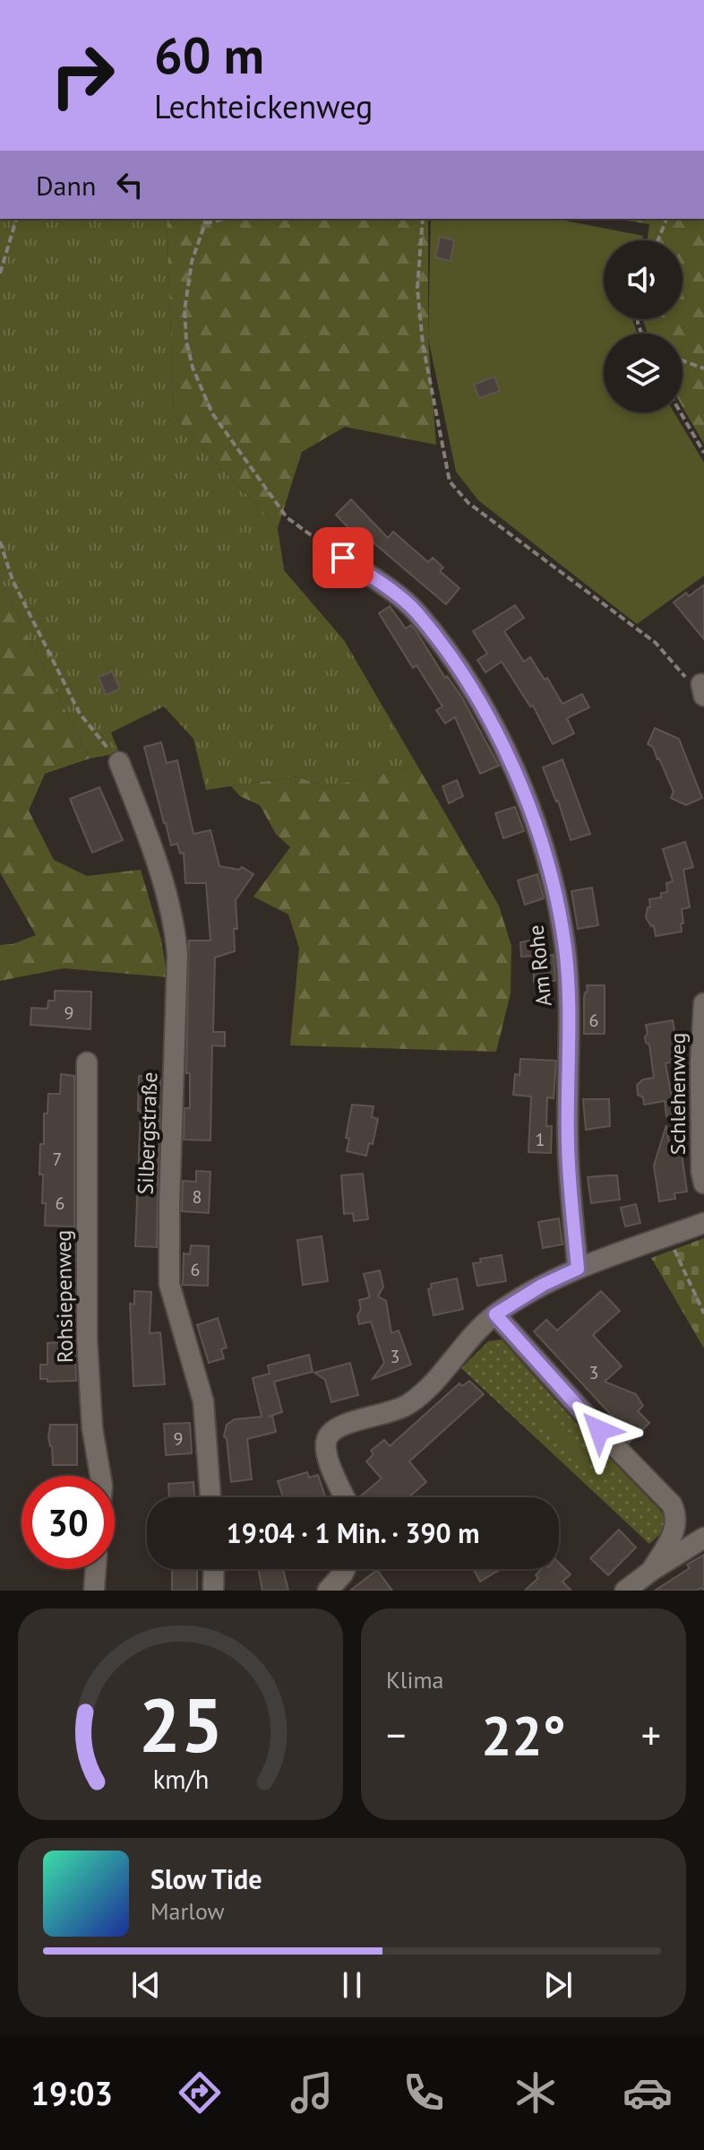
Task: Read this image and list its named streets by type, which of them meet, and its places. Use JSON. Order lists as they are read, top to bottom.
{
  "streets": {
    "street": [
      "Am Rohe",
      "Schlehenweg",
      "Silbergstraße",
      "Rohsiepenweg"
    ]
  },
  "house_numbers": [
    "9",
    "6",
    "1",
    "7",
    "8",
    "6",
    "6",
    "3",
    "3",
    "9"
  ],
  "page": {
    "turn": ["60 m", "Lechteickenweg"],
    "then": "Dann",
    "limit": "30",
    "trip": "19:04 · 1 Min. · 390 m",
    "tile": "Klima",
    "heat": ["−", "22°", "+"],
    "song": ["Slow Tide", "Marlow"],
    "tabs": "19:03",
    "gauge": ["25", "km/h"]
  }
}
